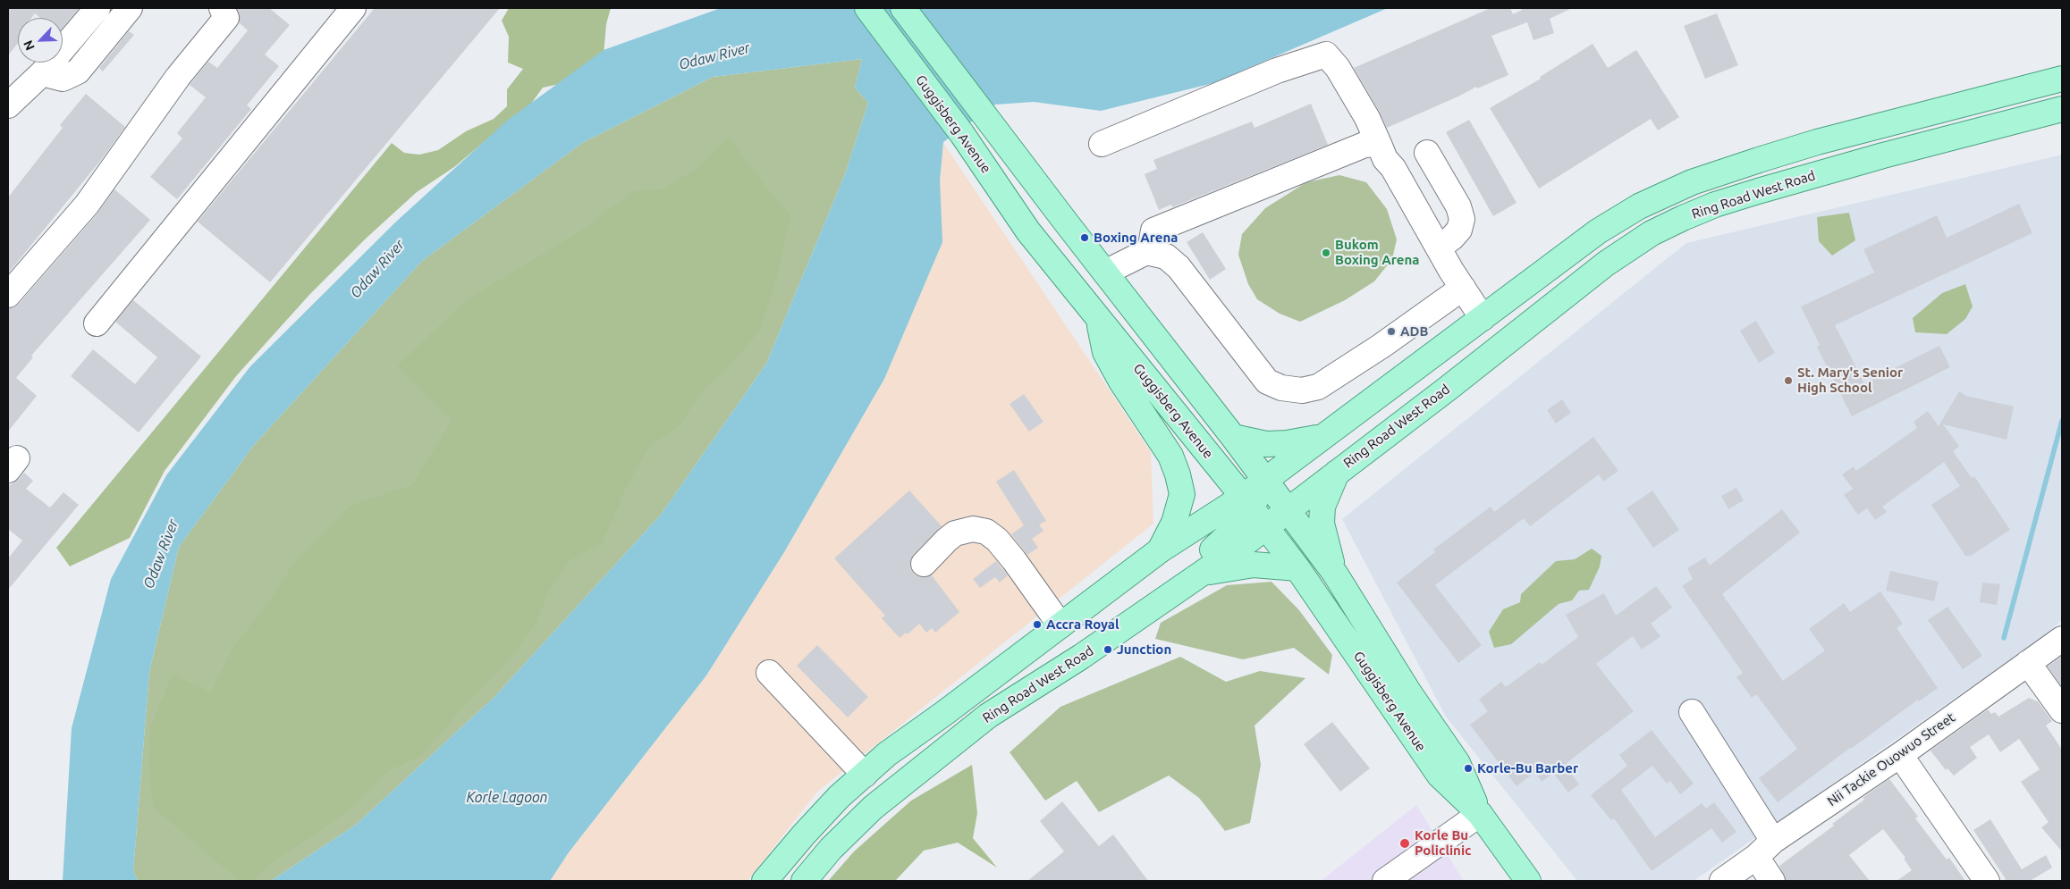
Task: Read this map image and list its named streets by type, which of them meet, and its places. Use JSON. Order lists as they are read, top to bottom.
{
  "streets": {
    "main road": ["Guggisberg Avenue", "Ring Road West Road"],
    "street": ["Nii Tackie Ouowuo Street"]
  },
  "crossings": [
    ["Guggisberg Avenue", "Ring Road West Road"]
  ],
  "water": ["Odaw River", "Korle Lagoon"],
  "places": [
    "Boxing Arena",
    "Bukom Boxing Arena",
    "ADB",
    "St. Mary's Senior High School",
    "Accra Royal",
    "Junction",
    "Korle-Bu Barber",
    "Korle Bu Policlinic"
  ],
  "north": "bottom left"
}
